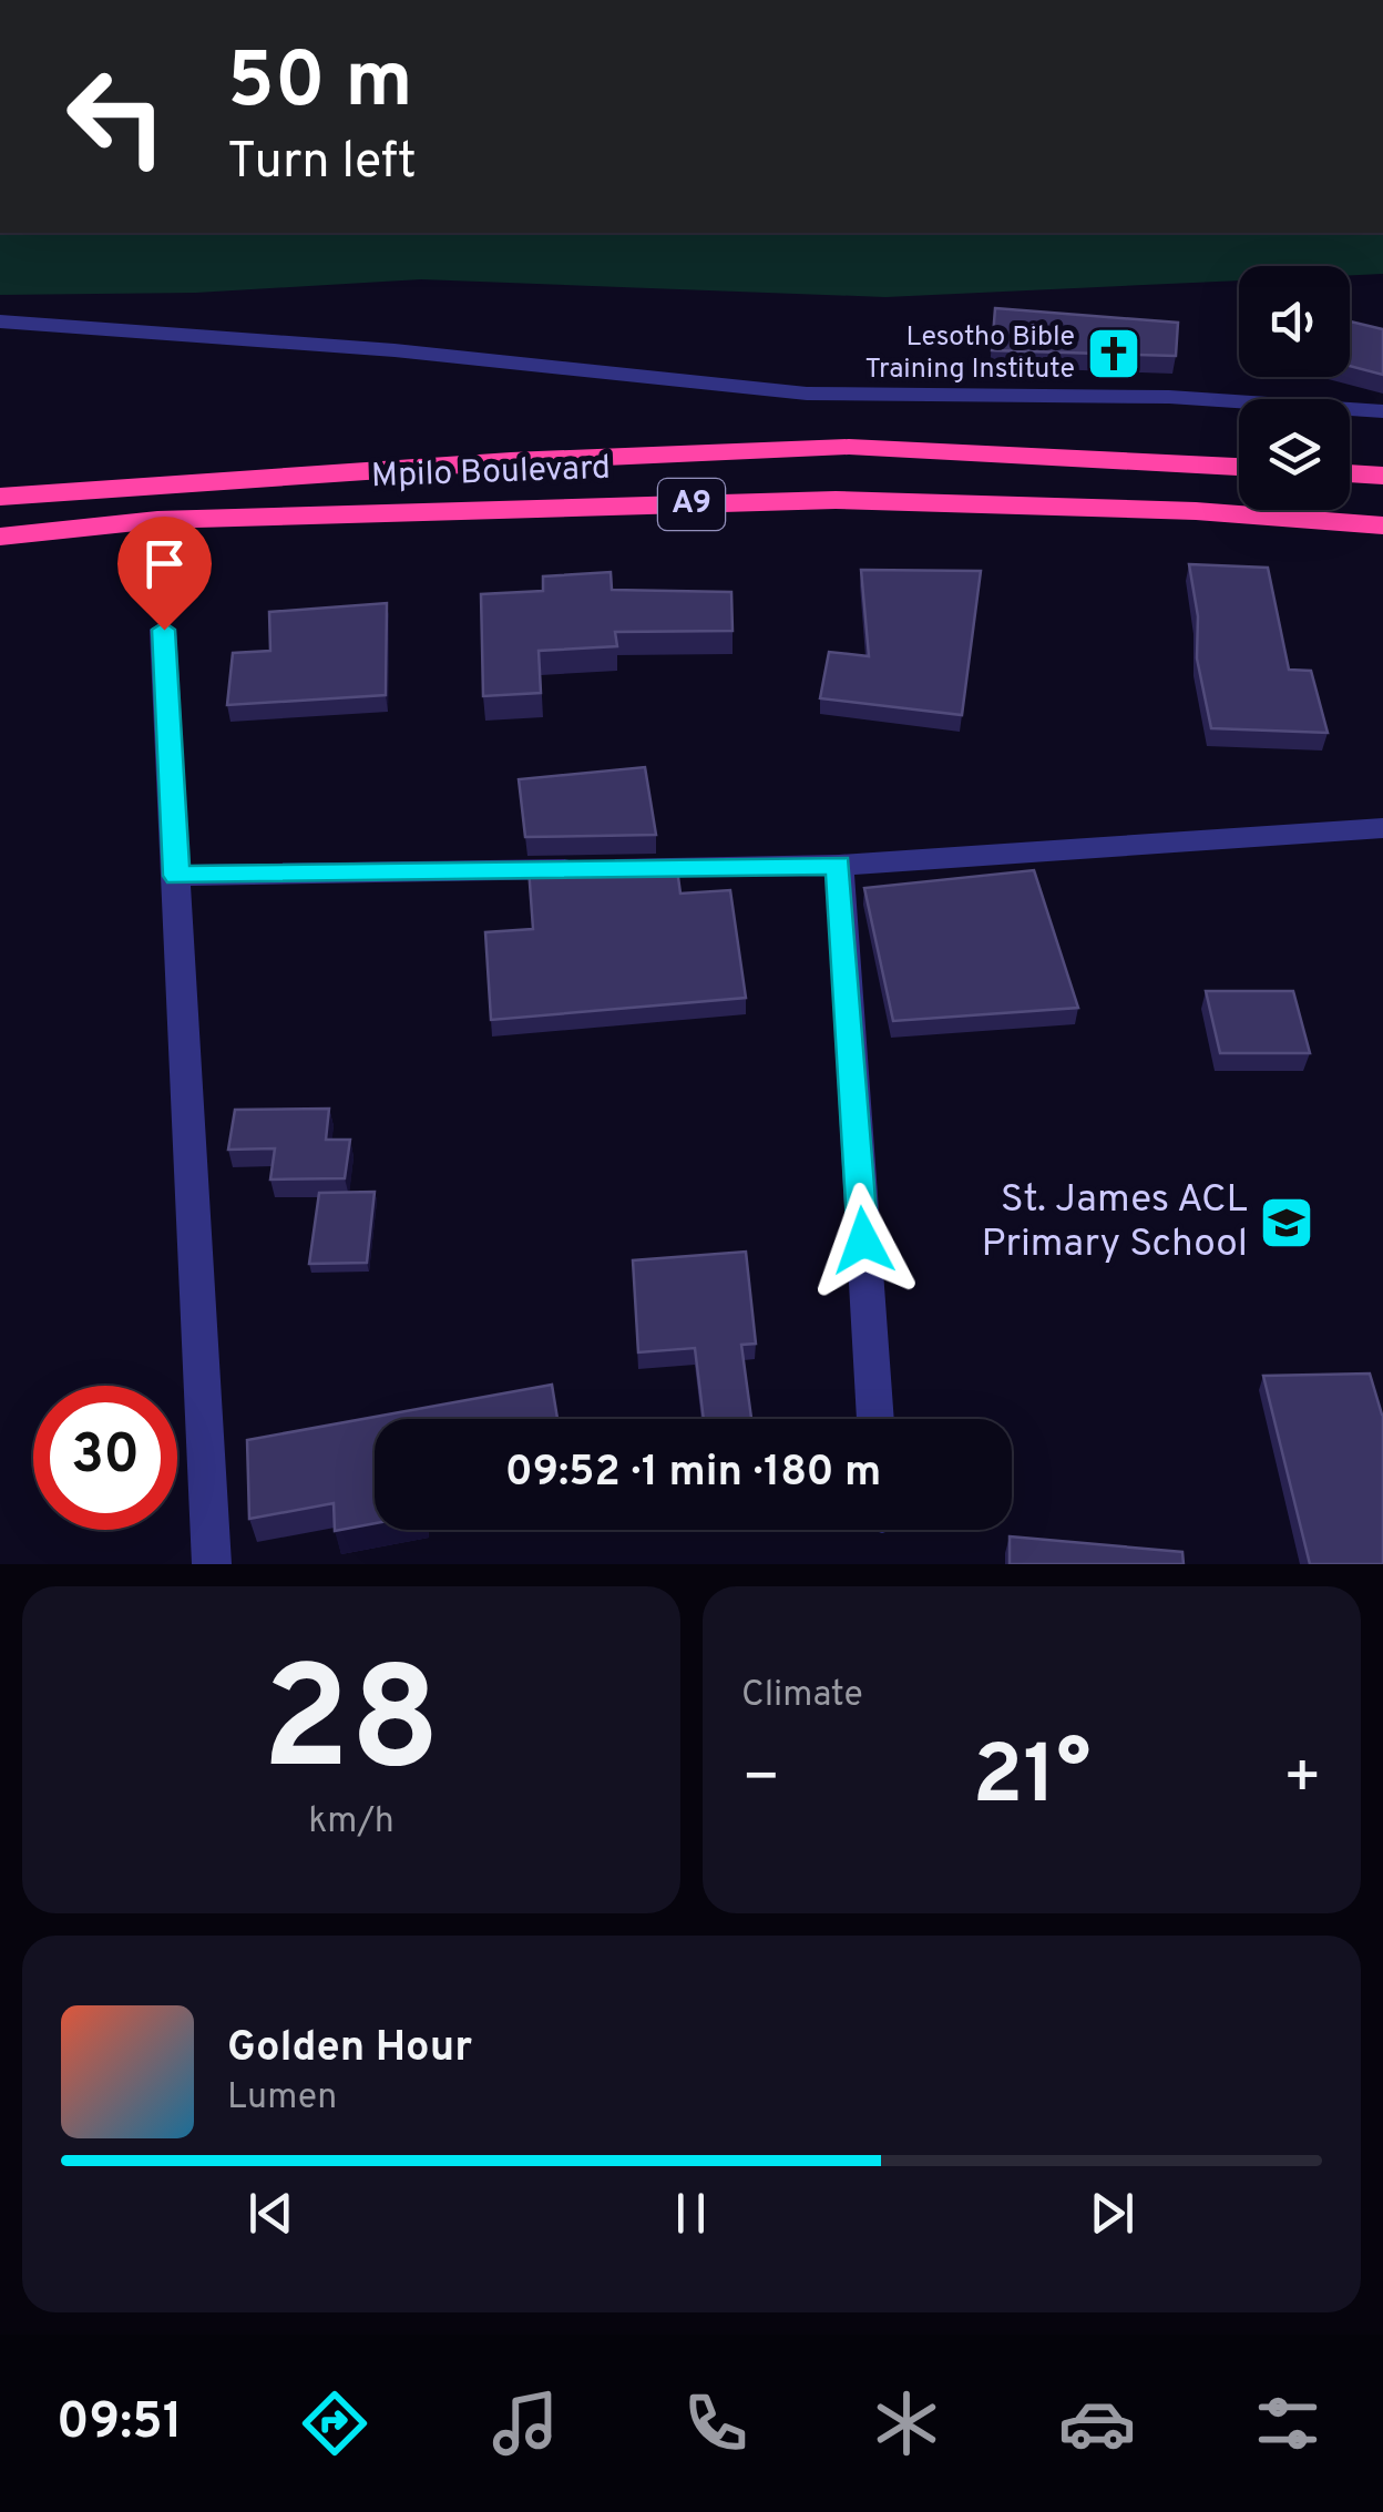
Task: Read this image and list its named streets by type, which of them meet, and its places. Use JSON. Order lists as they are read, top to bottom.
{
  "streets": {
    "highway": ["Mpilo Boulevard", "A9"]
  },
  "places": {
    "church": ["Lesotho Bible Training Institute"],
    "school or university": ["St. James ACL Primary School"]
  },
  "page": {
    "turn": ["50 m", "Turn left"],
    "limit": "30",
    "trip": "09:52 · 1 min · 180 m",
    "tile": [
      ["28", "km/h"],
      "Climate"
    ],
    "heat": ["−", "21°", "+"],
    "song": ["Golden Hour", "Lumen"],
    "tabs": "09:51"
  }
}
